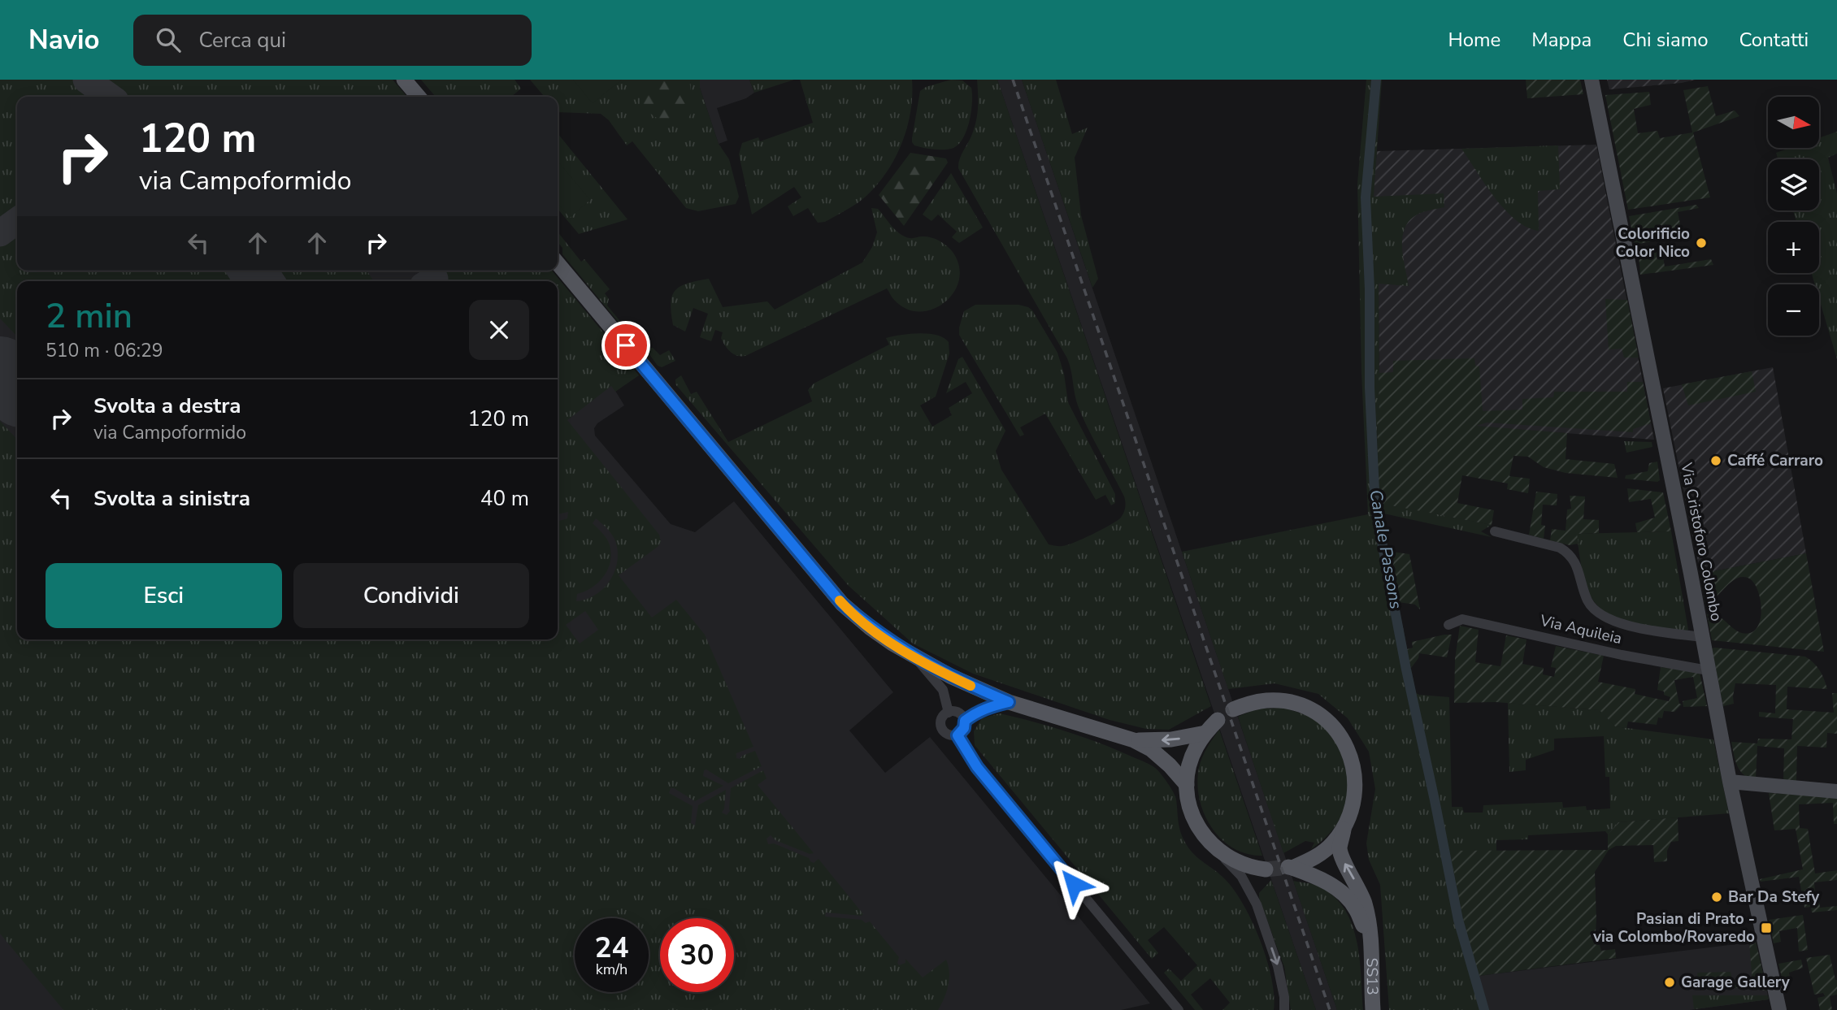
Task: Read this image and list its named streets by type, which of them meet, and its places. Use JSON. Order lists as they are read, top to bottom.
{
  "streets": {
    "main road": ["Via Cristoforo Colombo", "SS13"],
    "street": ["Via Aquileia"]
  },
  "crossings": [
    ["Via Cristoforo Colombo", "Via Aquileia"]
  ],
  "water": ["Canale Passons"],
  "places": {
    "other": [
      "Colorificio Color Nico",
      "Caffé Carraro",
      "Bar Da Stefy",
      "Garage Gallery"
    ],
    "transit": ["Pasian di Prato - via Colombo/Rovaredo"]
  },
  "north": "right",
  "page": {
    "header": "Navio",
    "search": "Cerca qui",
    "nav": [
      "Home",
      "Mappa",
      "Chi siamo",
      "Contatti"
    ],
    "map_buttons": ["+", "−"],
    "turn": ["120 m", "via Campoformido"],
    "heading": ["2 min", "510 m · 06:29"],
    "list": [
      {
        "name": "Svolta a destra",
        "note": "via Campoformido",
        "value": "120 m"
      },
      {
        "name": "Svolta a sinistra",
        "value": "40 m"
      }
    ],
    "buttons": ["Esci", "Condividi"],
    "speed": "24 km/h",
    "limit": "30"
  }
}
